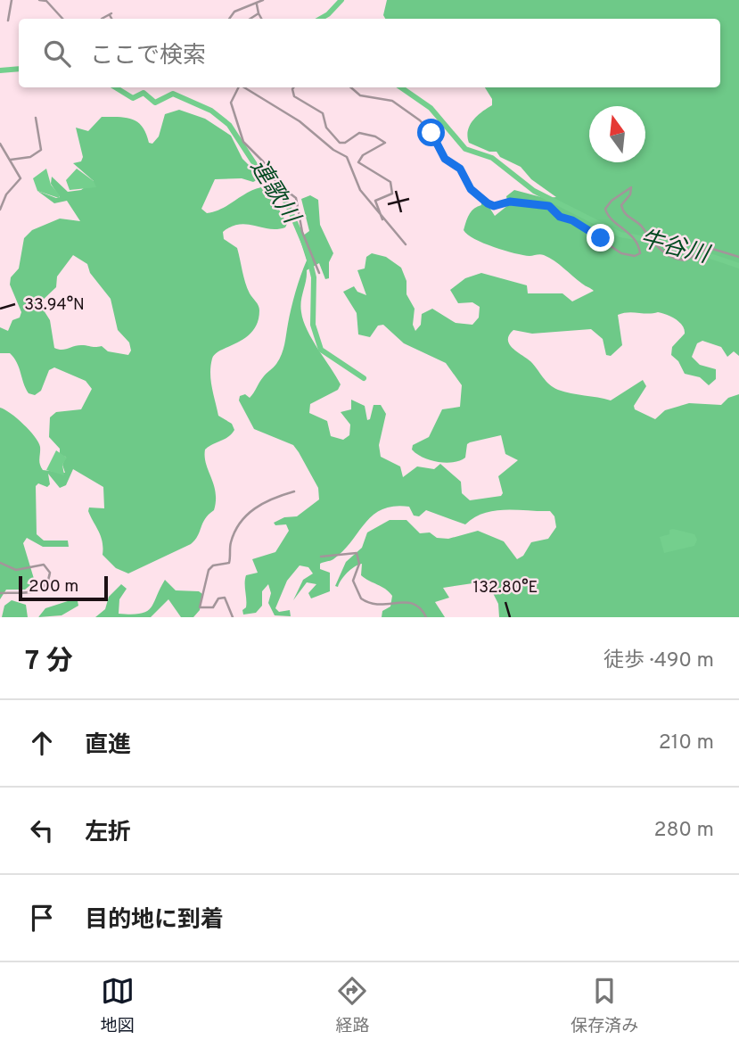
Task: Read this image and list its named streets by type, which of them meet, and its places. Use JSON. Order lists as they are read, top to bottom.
{
  "water": ["連歌川", "牛谷川"],
  "scale_bar": "200 m",
  "north": "top",
  "page": {
    "search": "ここで検索",
    "scale": "200 m",
    "heading": ["7 分", "徒歩 · 490 m"],
    "list": [
      ["直進", "210 m"],
      ["左折", "280 m"],
      "目的地に到着"
    ],
    "nav": ["地図", "経路", "保存済み"]
  },
  "coordinates": ["33.94°N", "132.80°E"]
}
